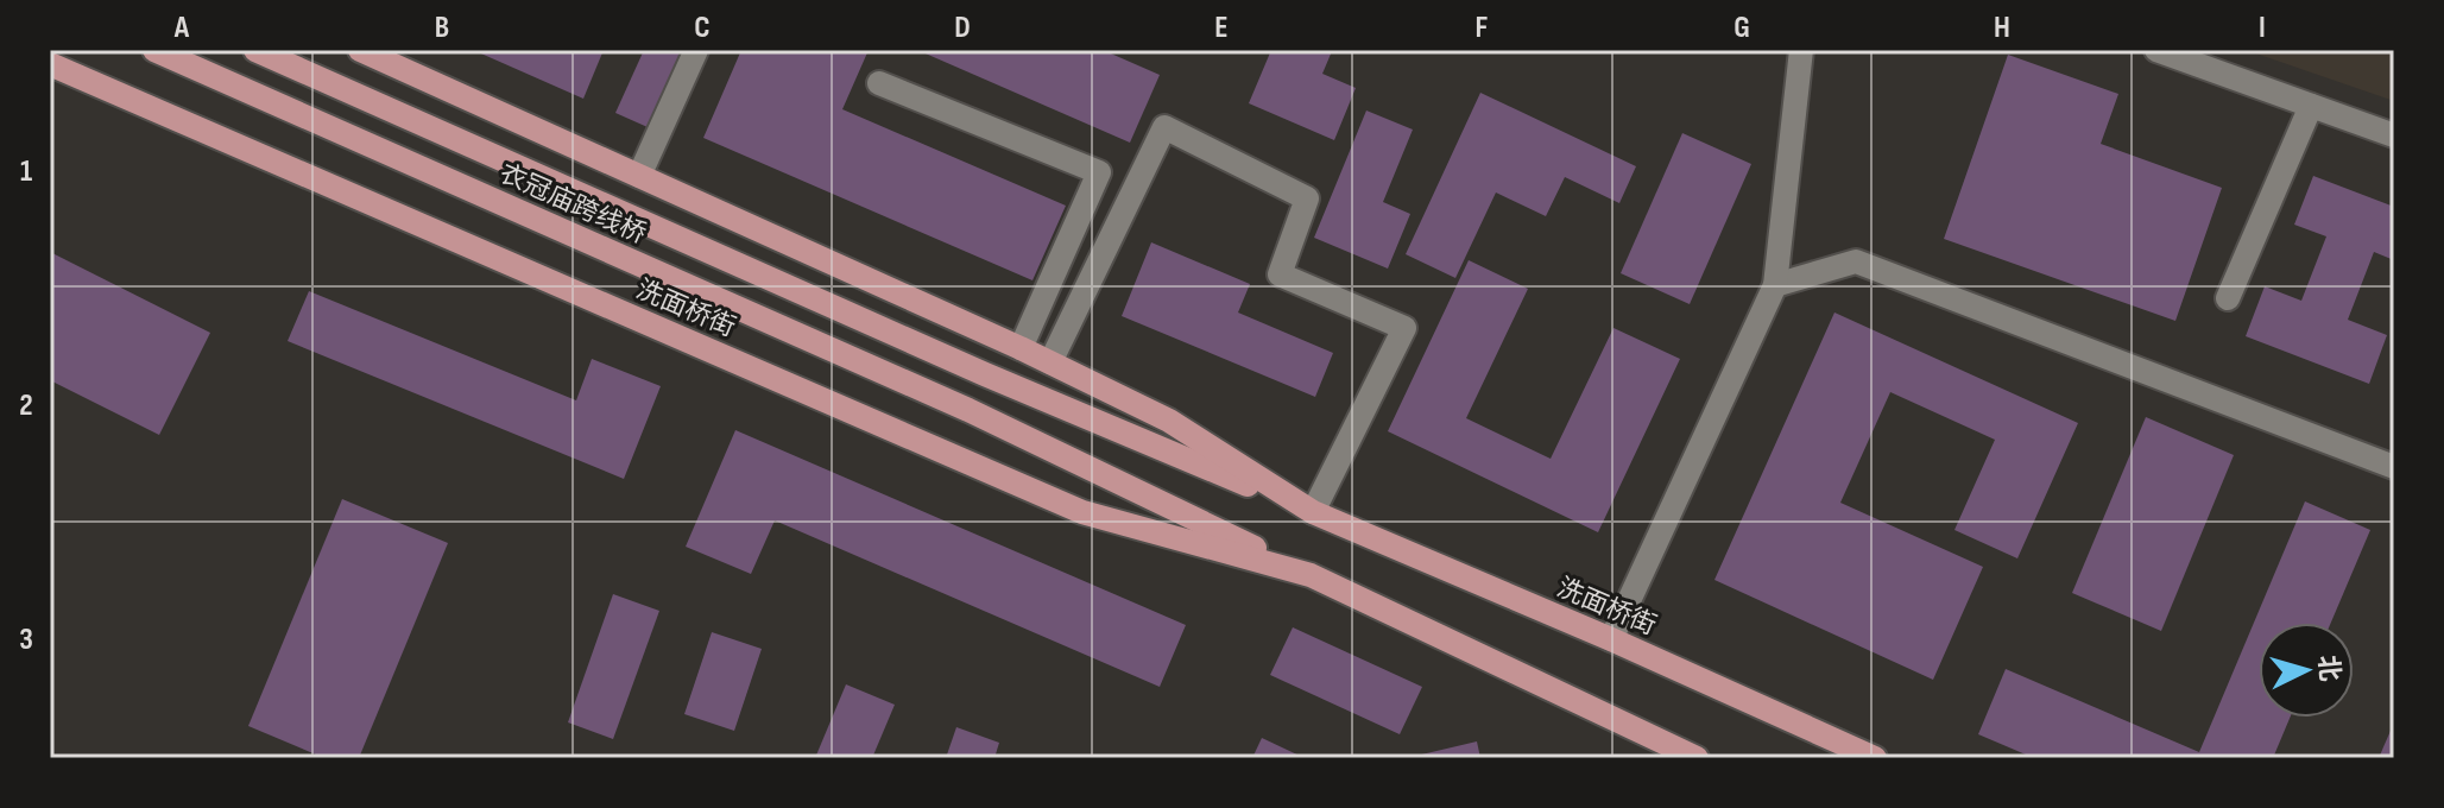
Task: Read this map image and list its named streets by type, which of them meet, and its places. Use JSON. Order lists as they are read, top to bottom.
{
  "streets": {
    "main road": ["衣冠庙跨线桥", "洗面桥街"]
  },
  "crossings": [
    ["衣冠庙跨线桥", "洗面桥街"]
  ],
  "north": "right",
  "grid": {
    "columns": [
      "A",
      "B",
      "C",
      "D",
      "E",
      "F",
      "G",
      "H",
      "I"
    ],
    "rows": ["1", "2", "3"]
  }
}
